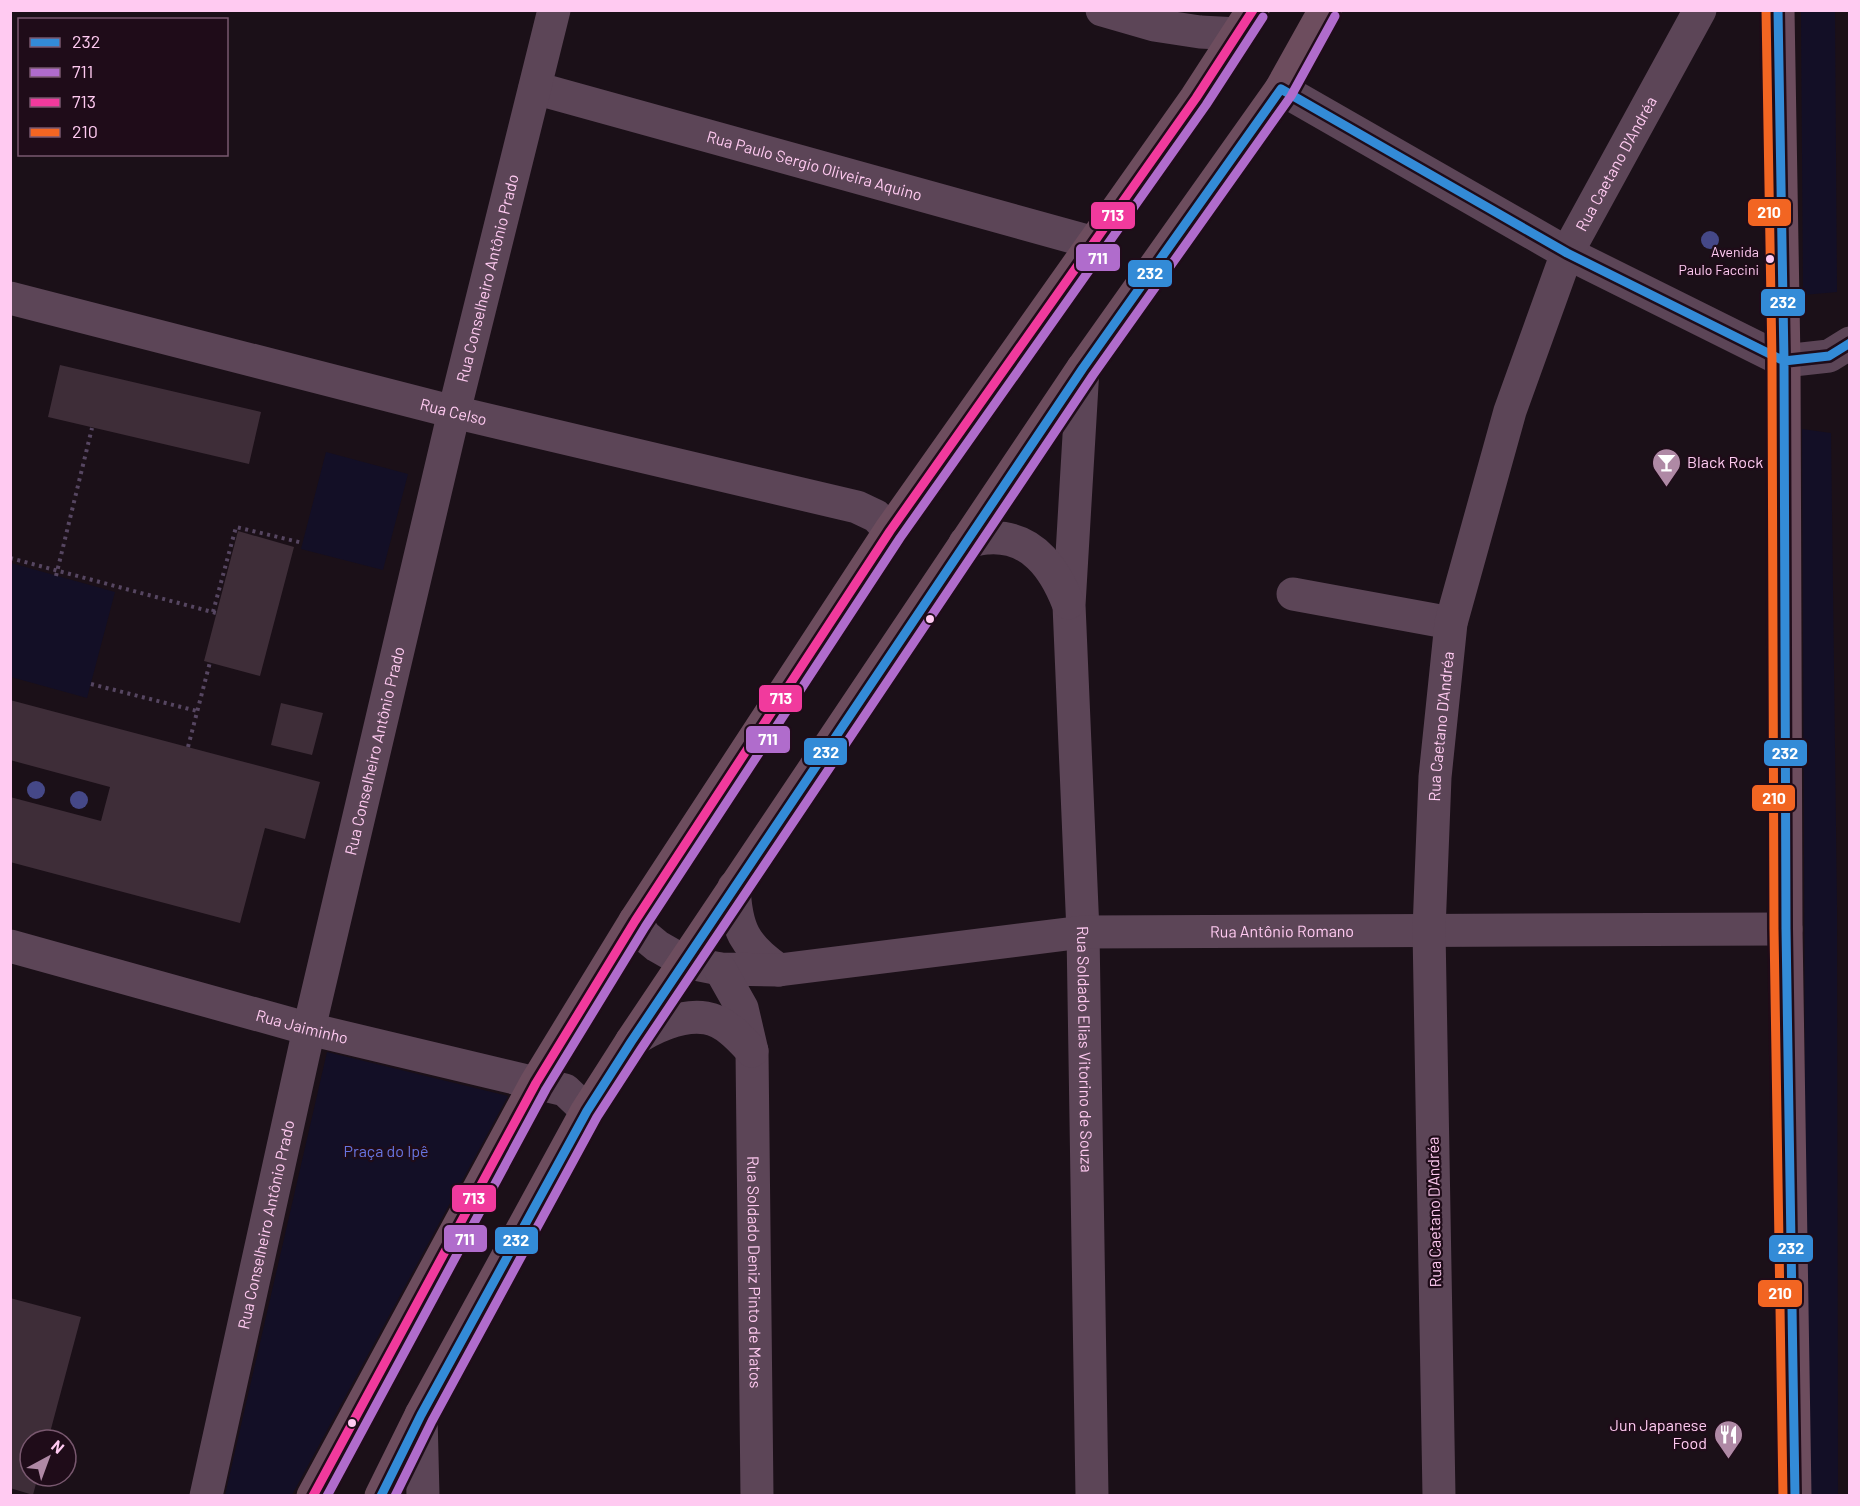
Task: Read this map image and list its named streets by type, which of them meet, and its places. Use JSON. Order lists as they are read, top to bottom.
{
  "streets": {
    "street": [
      "Rua Caetano D'Andréa",
      "Rua Paulo Sergio Oliveira Aquino",
      "Rua Conselheiro Antônio Prado",
      "Rua Celso",
      "Rua Antônio Romano",
      "Rua Jaiminho",
      "Rua Soldado Elias Vitorino de Souza",
      "Rua Soldado Deniz Pinto de Matos"
    ]
  },
  "crossings": [
    ["Rua Caetano D'Andréa", "Rua Antônio Romano"],
    ["Rua Paulo Sergio Oliveira Aquino", "Rua Conselheiro Antônio Prado"],
    ["Rua Conselheiro Antônio Prado", "Rua Celso"],
    ["Rua Conselheiro Antônio Prado", "Rua Jaiminho"],
    ["Rua Antônio Romano", "Rua Soldado Elias Vitorino de Souza"],
    ["Rua Antônio Romano", "Rua Soldado Deniz Pinto de Matos"]
  ],
  "parks": ["Praça do Ipê"],
  "places": {
    "other": ["Avenida Paulo Faccini"],
    "bar": ["Black Rock"],
    "restaurant": ["Jun Japanese Food"]
  },
  "lines": [
    "transit line 232",
    "transit line 713",
    "transit line 210",
    "transit line 711"
  ],
  "legend": [
    "232",
    "711",
    "713",
    "210"
  ],
  "north": "top right"
}
